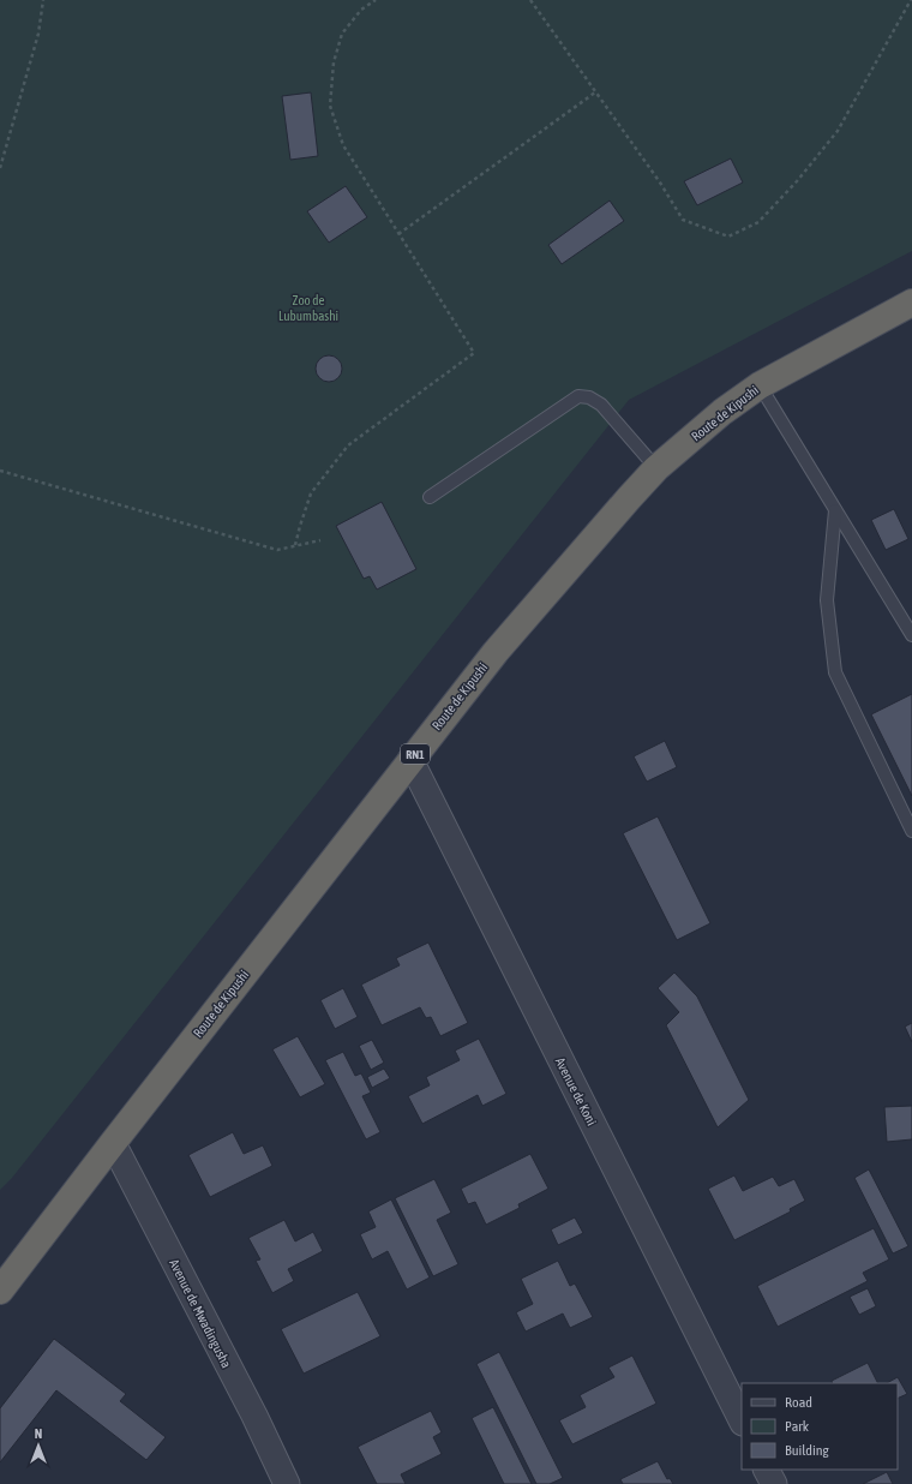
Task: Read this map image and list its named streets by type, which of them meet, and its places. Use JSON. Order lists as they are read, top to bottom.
{
  "streets": {
    "highway": ["Route de Kipushi", "RN1"],
    "street": ["Avenue de Koni", "Avenue de Mwadingusha"]
  },
  "crossings": [
    ["Route de Kipushi", "Avenue de Koni"],
    ["Route de Kipushi", "Avenue de Mwadingusha"]
  ],
  "parks": ["Zoo de Lubumbashi"],
  "legend": ["Road", "Park", "Building"],
  "north": "top"
}
